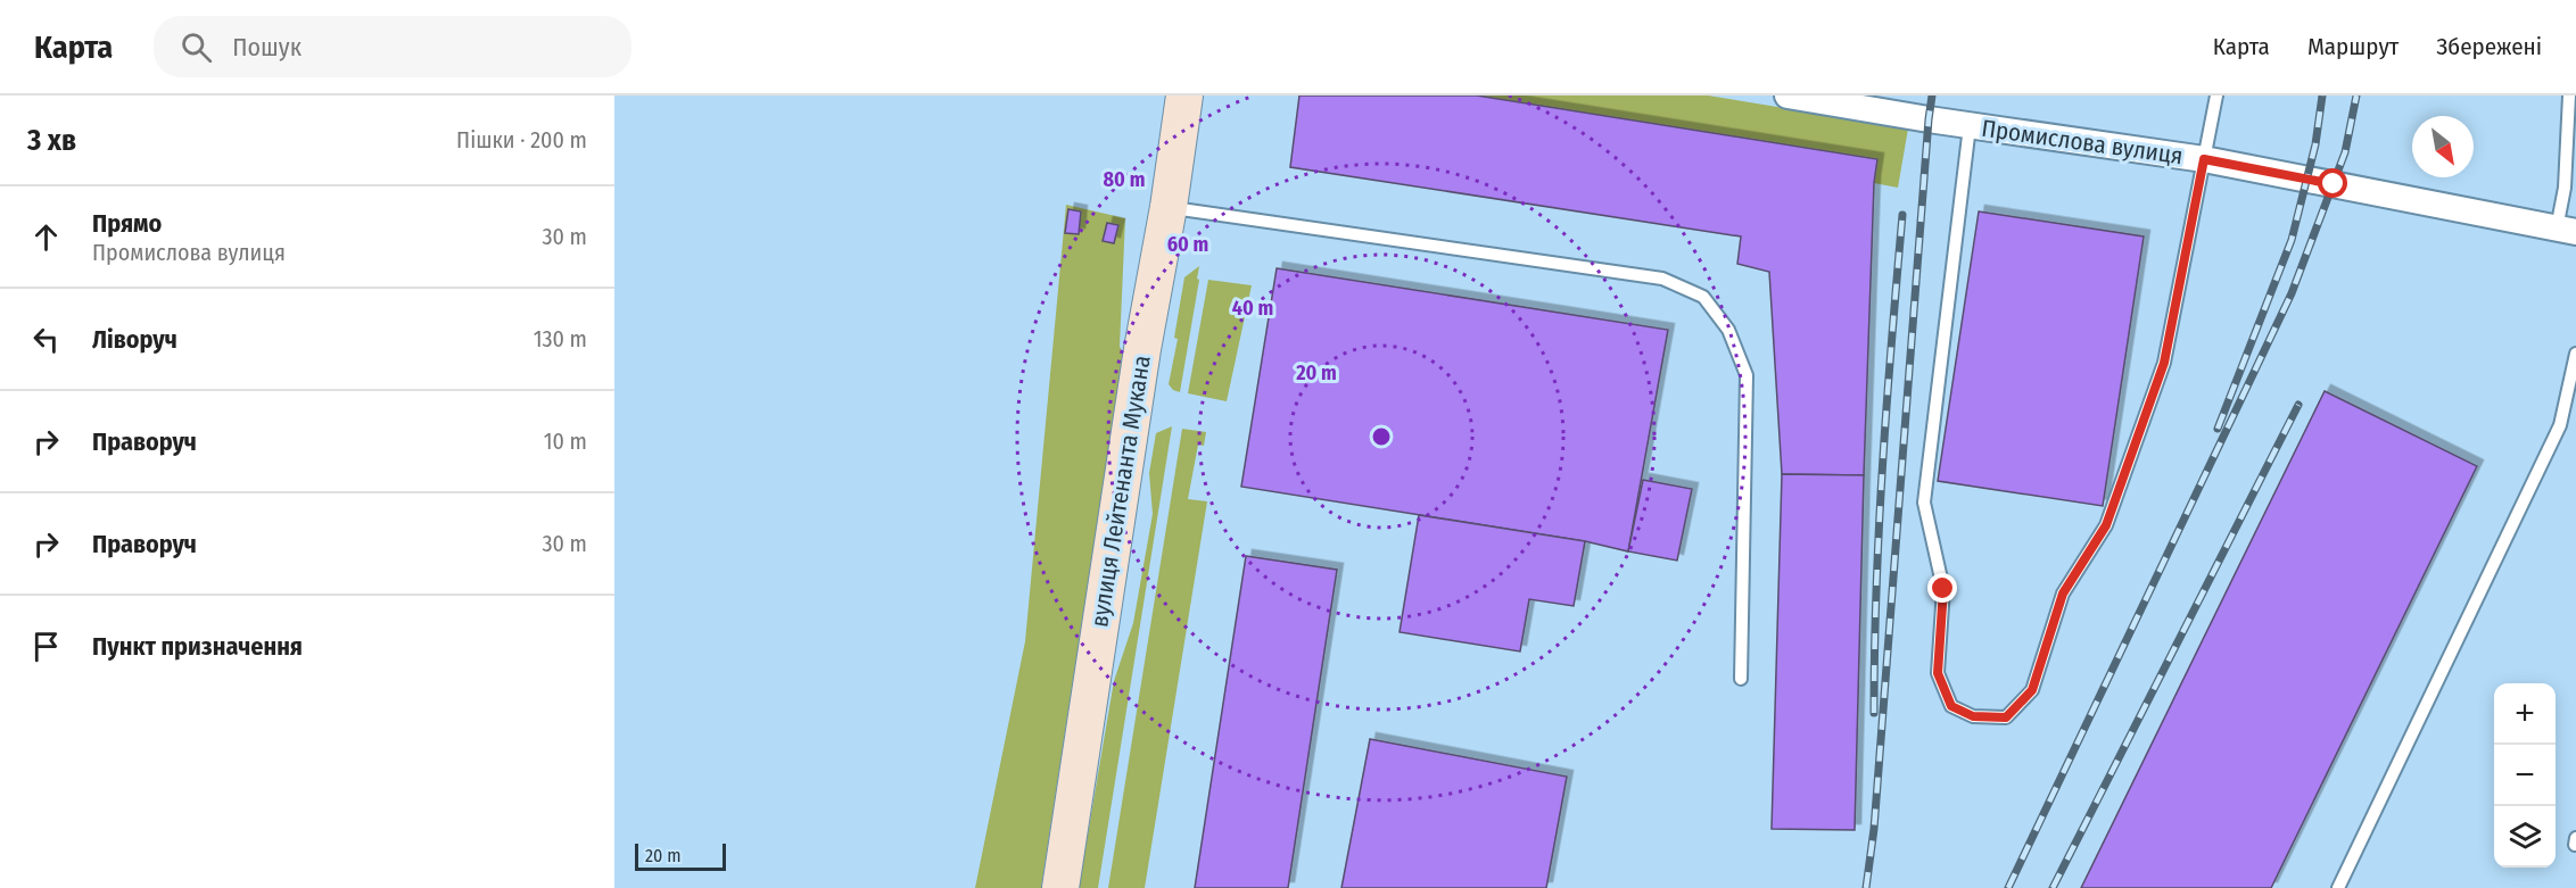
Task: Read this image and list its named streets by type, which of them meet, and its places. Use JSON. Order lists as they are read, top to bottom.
{
  "streets": {
    "main road": ["вулиця Лейтенанта Мукана"],
    "street": ["Промислова вулиця"]
  },
  "scale_bar": "20 m",
  "north": "bottom right",
  "page": {
    "header": "Карта",
    "search": "Пошук",
    "nav": ["Карта", "Маршрут", "Збережені"],
    "heading": ["3 хв", "Пішки · 200 m"],
    "list": [
      ["Прямо", "Промислова вулиця", "30 m"],
      ["Ліворуч", "130 m"],
      ["Праворуч", "10 m"],
      ["Праворуч", "30 m"],
      "Пункт призначення"
    ],
    "map_buttons": ["+", "−"],
    "scale": "20 m"
  },
  "rings": [
    "80 m",
    "60 m",
    "40 m",
    "20 m"
  ]
}
